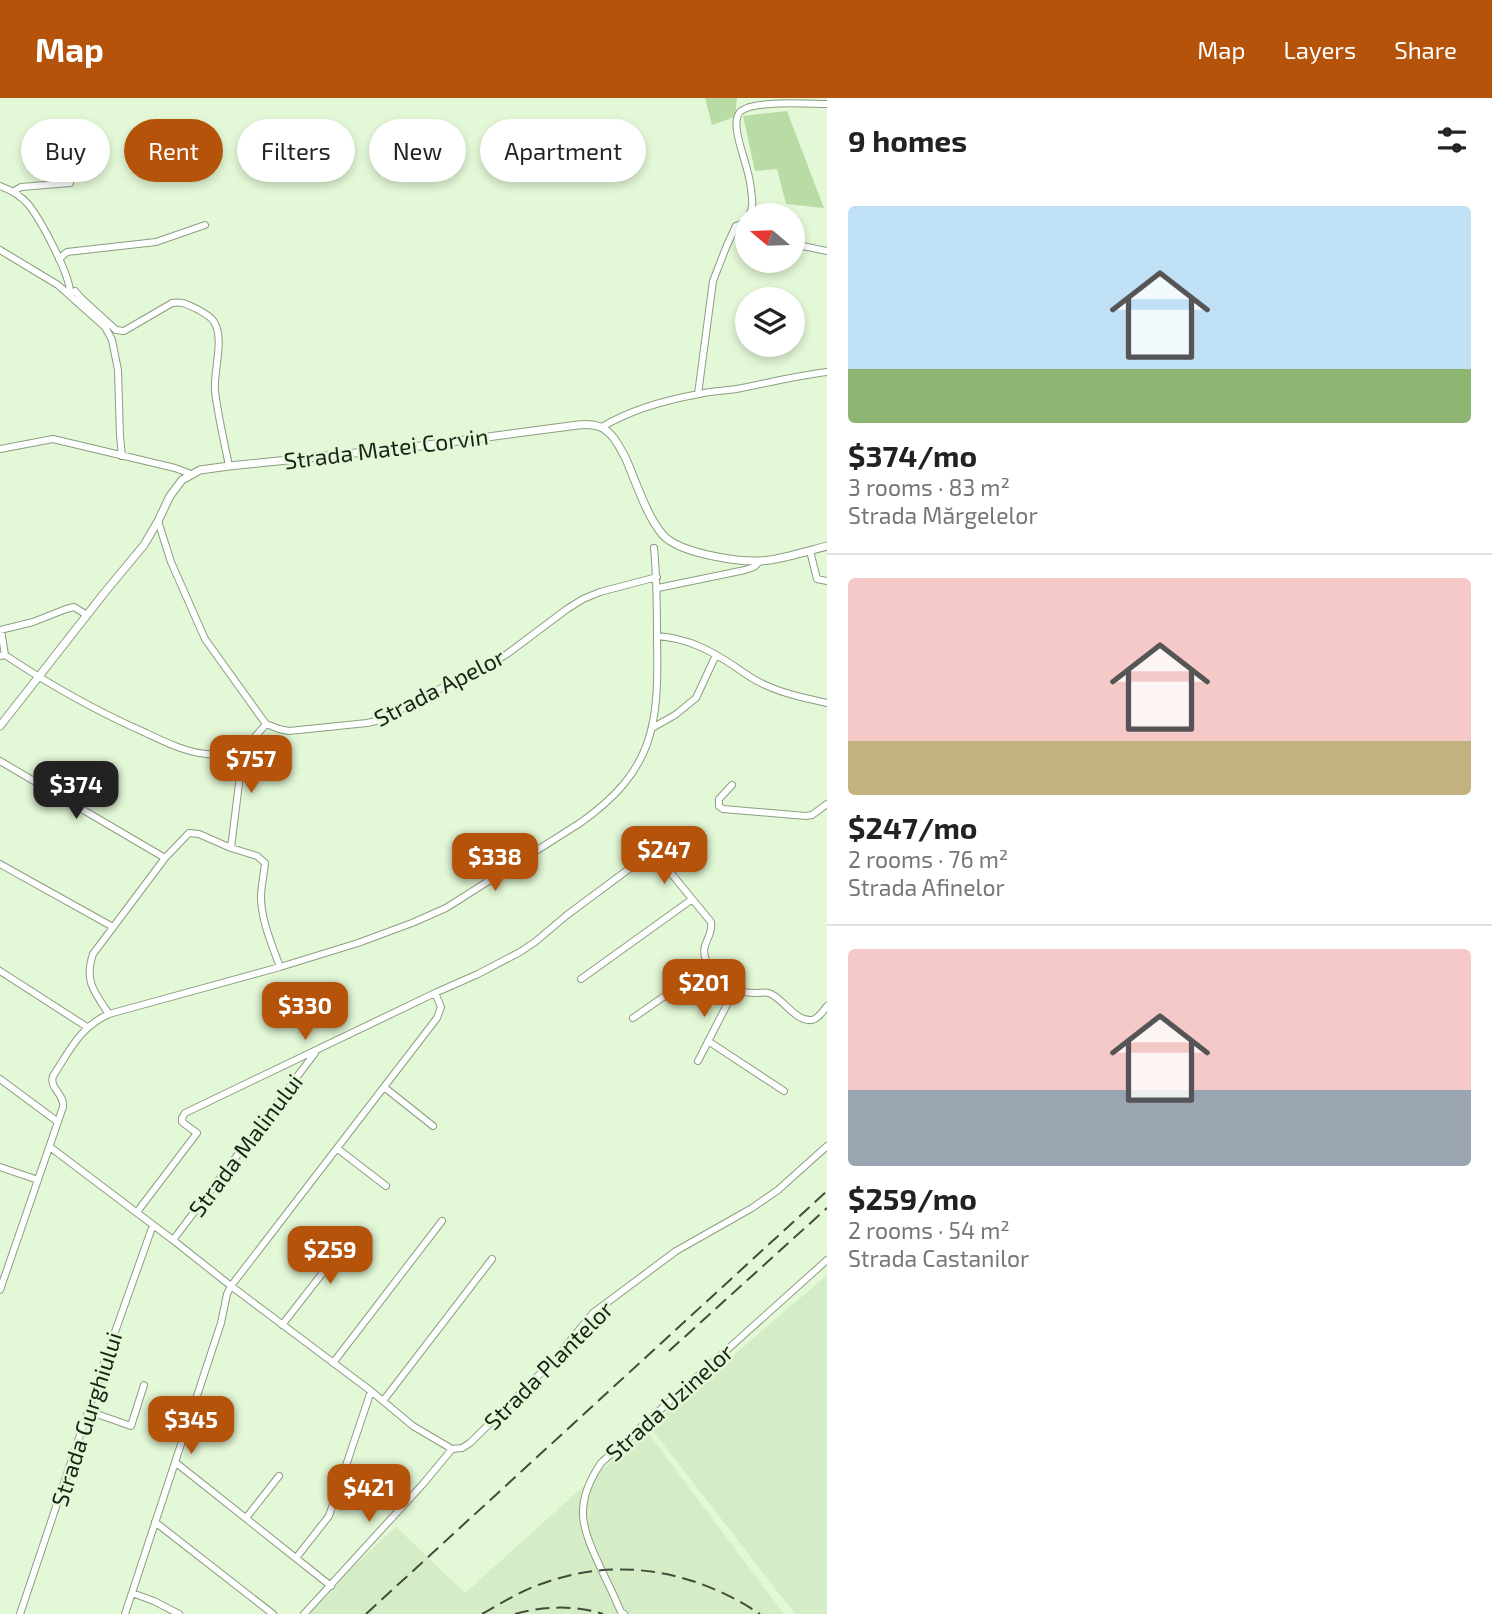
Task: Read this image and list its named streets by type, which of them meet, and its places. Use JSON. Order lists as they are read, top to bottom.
{
  "streets": {
    "main road": ["Strada Matei Corvin"],
    "street": [
      "Strada Apelor",
      "Strada Malinului",
      "Strada Plantelor",
      "Strada Uzinelor",
      "Strada Gurghiului"
    ]
  },
  "north": "left",
  "page": {
    "header": "Map",
    "nav": ["Map", "Layers", "Share"],
    "heading": "9 homes",
    "chip": [
      "Buy",
      "Rent",
      "Filters",
      "New",
      "Apartment"
    ],
    "list": [
      {
        "name": "$374/mo",
        "note": "3 rooms · 83 m² · Strada Mărgelelor"
      },
      {
        "name": "$247/mo",
        "note": "2 rooms · 76 m² · Strada Afinelor"
      },
      {
        "name": "$259/mo",
        "note": "2 rooms · 54 m² · Strada Castanilor"
      }
    ],
    "price": [
      "$757",
      "$374",
      "$247",
      "$338",
      "$201",
      "$330",
      "$259",
      "$345",
      "$421"
    ]
  }
}
